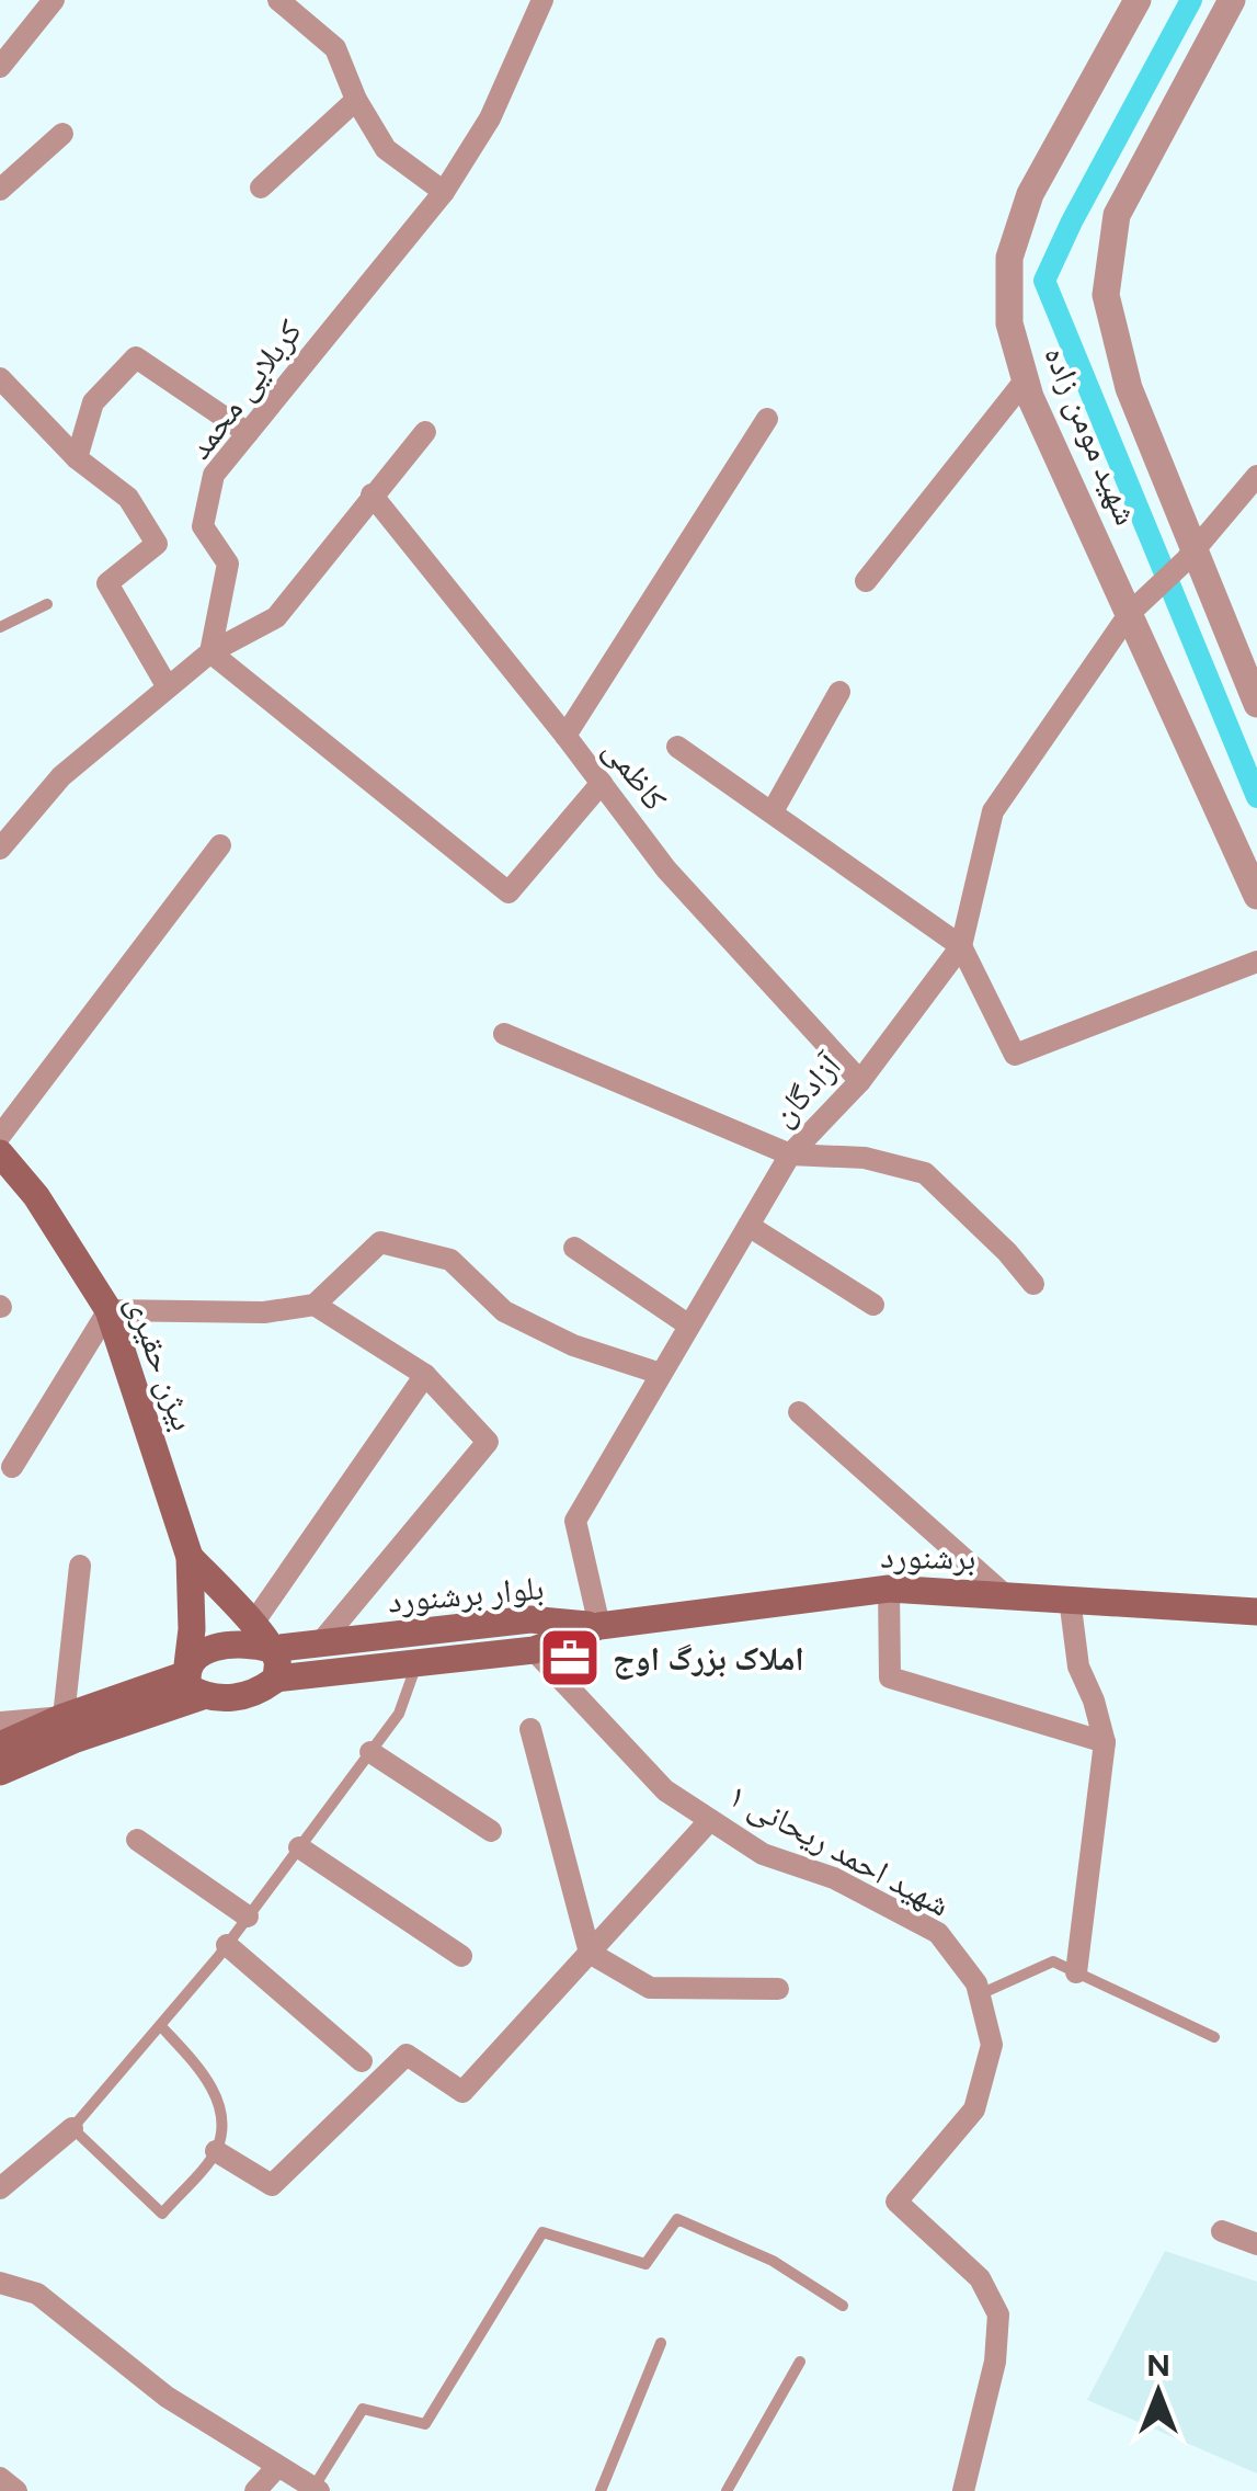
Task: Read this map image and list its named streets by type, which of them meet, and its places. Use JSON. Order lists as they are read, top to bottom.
{
  "streets": {
    "main road": ["بیژن حقیری", "برشنورد", "بلوار برشنورد"],
    "street": [
      "کربلایی محمد",
      "شهید مومن زاده",
      "کاظمی",
      "آزادگان",
      "شهید احمد ریحانی ۱"
    ]
  },
  "crossings": [
    ["شهید مومن زاده", "آزادگان"],
    ["کاظمی", "آزادگان"],
    ["آزادگان", "برشنورد"],
    ["آزادگان", "بلوار برشنورد"],
    ["برشنورد", "بلوار برشنورد"],
    ["بلوار برشنورد", "شهید احمد ریحانی ۱"]
  ],
  "places": {
    "office": ["املاک بزرگ اوج"]
  },
  "north": "top"
}
